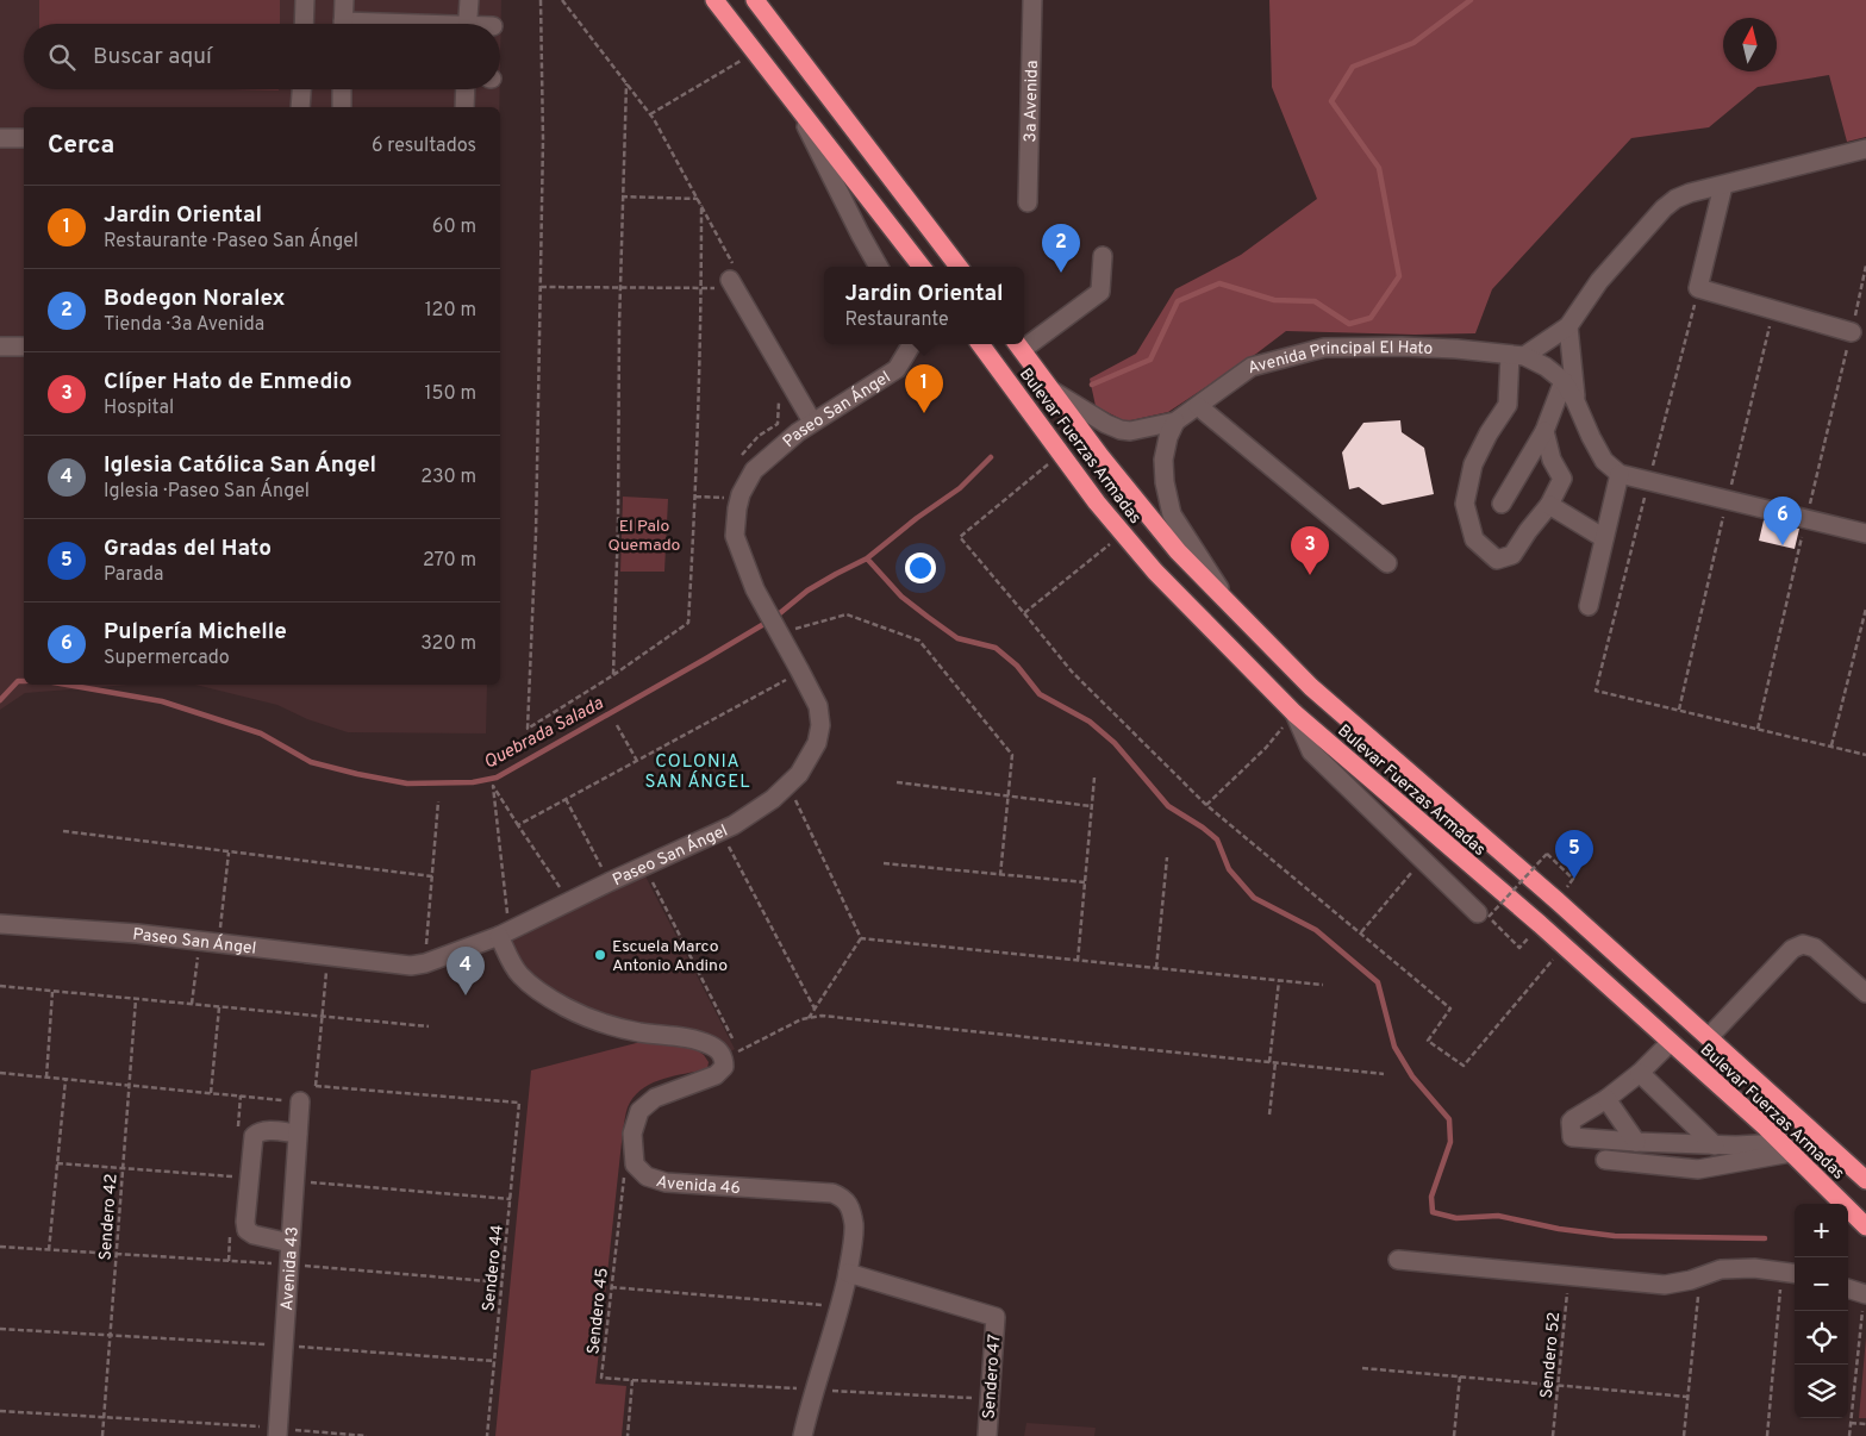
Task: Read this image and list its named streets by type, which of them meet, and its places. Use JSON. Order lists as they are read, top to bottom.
{
  "streets": {
    "highway": ["Bulevar Fuerzas Armadas"],
    "street": [
      "3a Avenida",
      "Avenida Principal El Hato",
      "Paseo San Ángel",
      "Avenida 46",
      "Avenida 43",
      "Sendero 47"
    ],
    "path": [
      "Sendero 42",
      "Sendero 44",
      "Sendero 45",
      "Sendero 52"
    ]
  },
  "crossings": [
    ["Avenida Principal El Hato", "Bulevar Fuerzas Armadas"],
    ["Avenida 46", "Sendero 45"],
    ["Avenida 46", "Sendero 47"]
  ],
  "districts": ["COLONIA SAN ÁNGEL"],
  "water": ["Quebrada Salada"],
  "parks": ["El Palo Quemado"],
  "places": ["Escuela Marco Antonio Andino"],
  "north": "top",
  "page": {
    "search": "Buscar aquí",
    "heading": ["Cerca", "6 resultados"],
    "list": [
      {
        "mark": "1",
        "name": "Jardin Oriental",
        "note": "Restaurante · Paseo San Ángel",
        "value": "60 m"
      },
      {
        "mark": "2",
        "name": "Bodegon Noralex",
        "note": "Tienda · 3a Avenida",
        "value": "120 m"
      },
      {
        "mark": "3",
        "name": "Clíper Hato de Enmedio",
        "note": "Hospital",
        "value": "150 m"
      },
      {
        "mark": "4",
        "name": "Iglesia Católica San Ángel",
        "note": "Iglesia · Paseo San Ángel",
        "value": "230 m"
      },
      {
        "mark": "5",
        "name": "Gradas del Hato",
        "note": "Parada",
        "value": "270 m"
      },
      {
        "mark": "6",
        "name": "Pulpería Michelle",
        "note": "Supermercado",
        "value": "320 m"
      }
    ],
    "pins": [
      "2",
      "1",
      "6",
      "3",
      "5",
      "4"
    ],
    "popup": ["Jardin Oriental", "Restaurante"],
    "map_buttons": ["+", "−"]
  }
}
